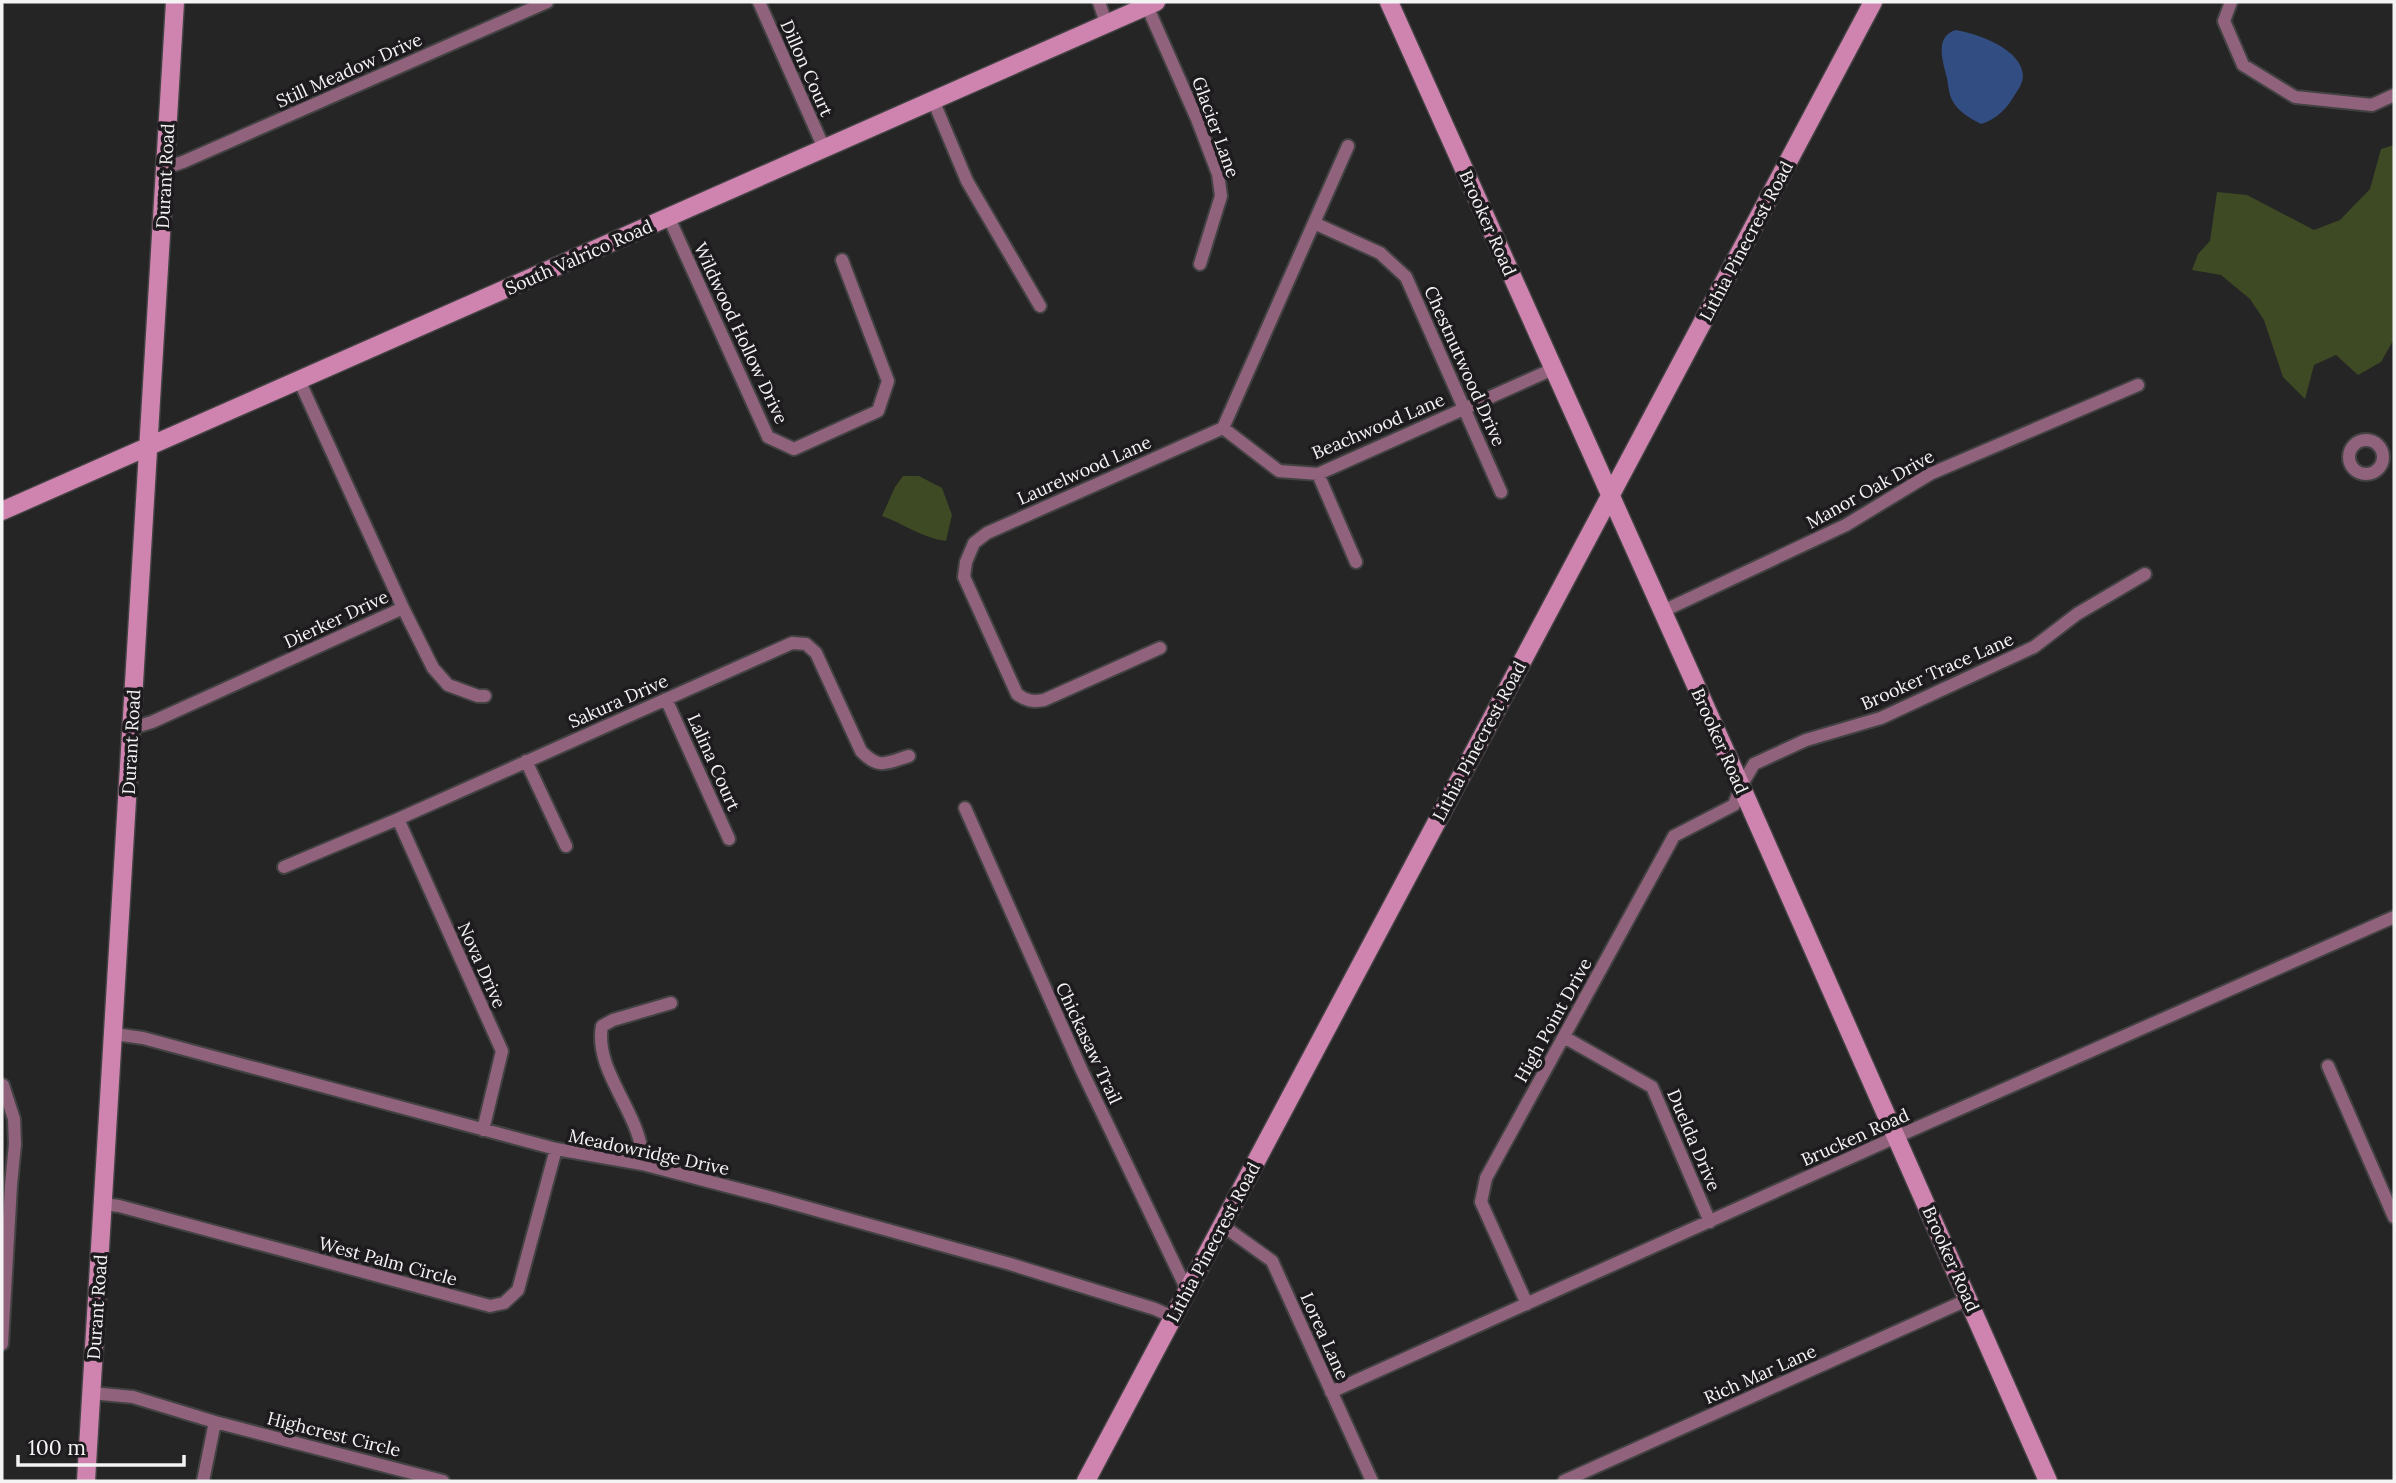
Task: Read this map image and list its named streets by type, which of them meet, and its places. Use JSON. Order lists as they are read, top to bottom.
{
  "streets": {
    "street": [
      "Dillon Court",
      "Still Meadow Drive",
      "Glacier Lane",
      "Durant Road",
      "Brooker Road",
      "Lithia Pinecrest Road",
      "South Valrico Road",
      "Wildwood Hollow Drive",
      "Chestnutwood Drive",
      "Beachwood Lane",
      "Laurelwood Lane",
      "Manor Oak Drive",
      "Dierker Drive",
      "Brooker Trace Lane",
      "Sakura Drive",
      "Lalina Court",
      "Nova Drive",
      "High Point Drive",
      "Chickasaw Trail",
      "Brucken Road",
      "Duelda Drive",
      "Meadowridge Drive",
      "West Palm Circle",
      "Lorea Lane",
      "Rich Mar Lane",
      "Highcrest Circle"
    ]
  },
  "crossings": [
    ["Dillon Court", "South Valrico Road"],
    ["Still Meadow Drive", "Durant Road"],
    ["Glacier Lane", "South Valrico Road"],
    ["Durant Road", "South Valrico Road"],
    ["Durant Road", "Dierker Drive"],
    ["Durant Road", "Meadowridge Drive"],
    ["Durant Road", "West Palm Circle"],
    ["Durant Road", "Highcrest Circle"],
    ["Brooker Road", "Lithia Pinecrest Road"],
    ["Brooker Road", "Beachwood Lane"],
    ["Brooker Road", "Manor Oak Drive"],
    ["Brooker Road", "Brooker Trace Lane"],
    ["Brooker Road", "High Point Drive"],
    ["Brooker Road", "Brucken Road"],
    ["Brooker Road", "Rich Mar Lane"],
    ["Lithia Pinecrest Road", "Chickasaw Trail"],
    ["Lithia Pinecrest Road", "Meadowridge Drive"],
    ["Lithia Pinecrest Road", "Lorea Lane"],
    ["South Valrico Road", "Wildwood Hollow Drive"],
    ["South Valrico Road", "Dierker Drive"],
    ["Chestnutwood Drive", "Beachwood Lane"],
    ["Beachwood Lane", "Laurelwood Lane"],
    ["Brooker Trace Lane", "High Point Drive"],
    ["Sakura Drive", "Lalina Court"],
    ["Sakura Drive", "Nova Drive"],
    ["Nova Drive", "Meadowridge Drive"],
    ["High Point Drive", "Brucken Road"],
    ["High Point Drive", "Duelda Drive"],
    ["Brucken Road", "Duelda Drive"],
    ["Brucken Road", "Lorea Lane"],
    ["Meadowridge Drive", "West Palm Circle"]
  ],
  "scale_bar": "100 m"
}
